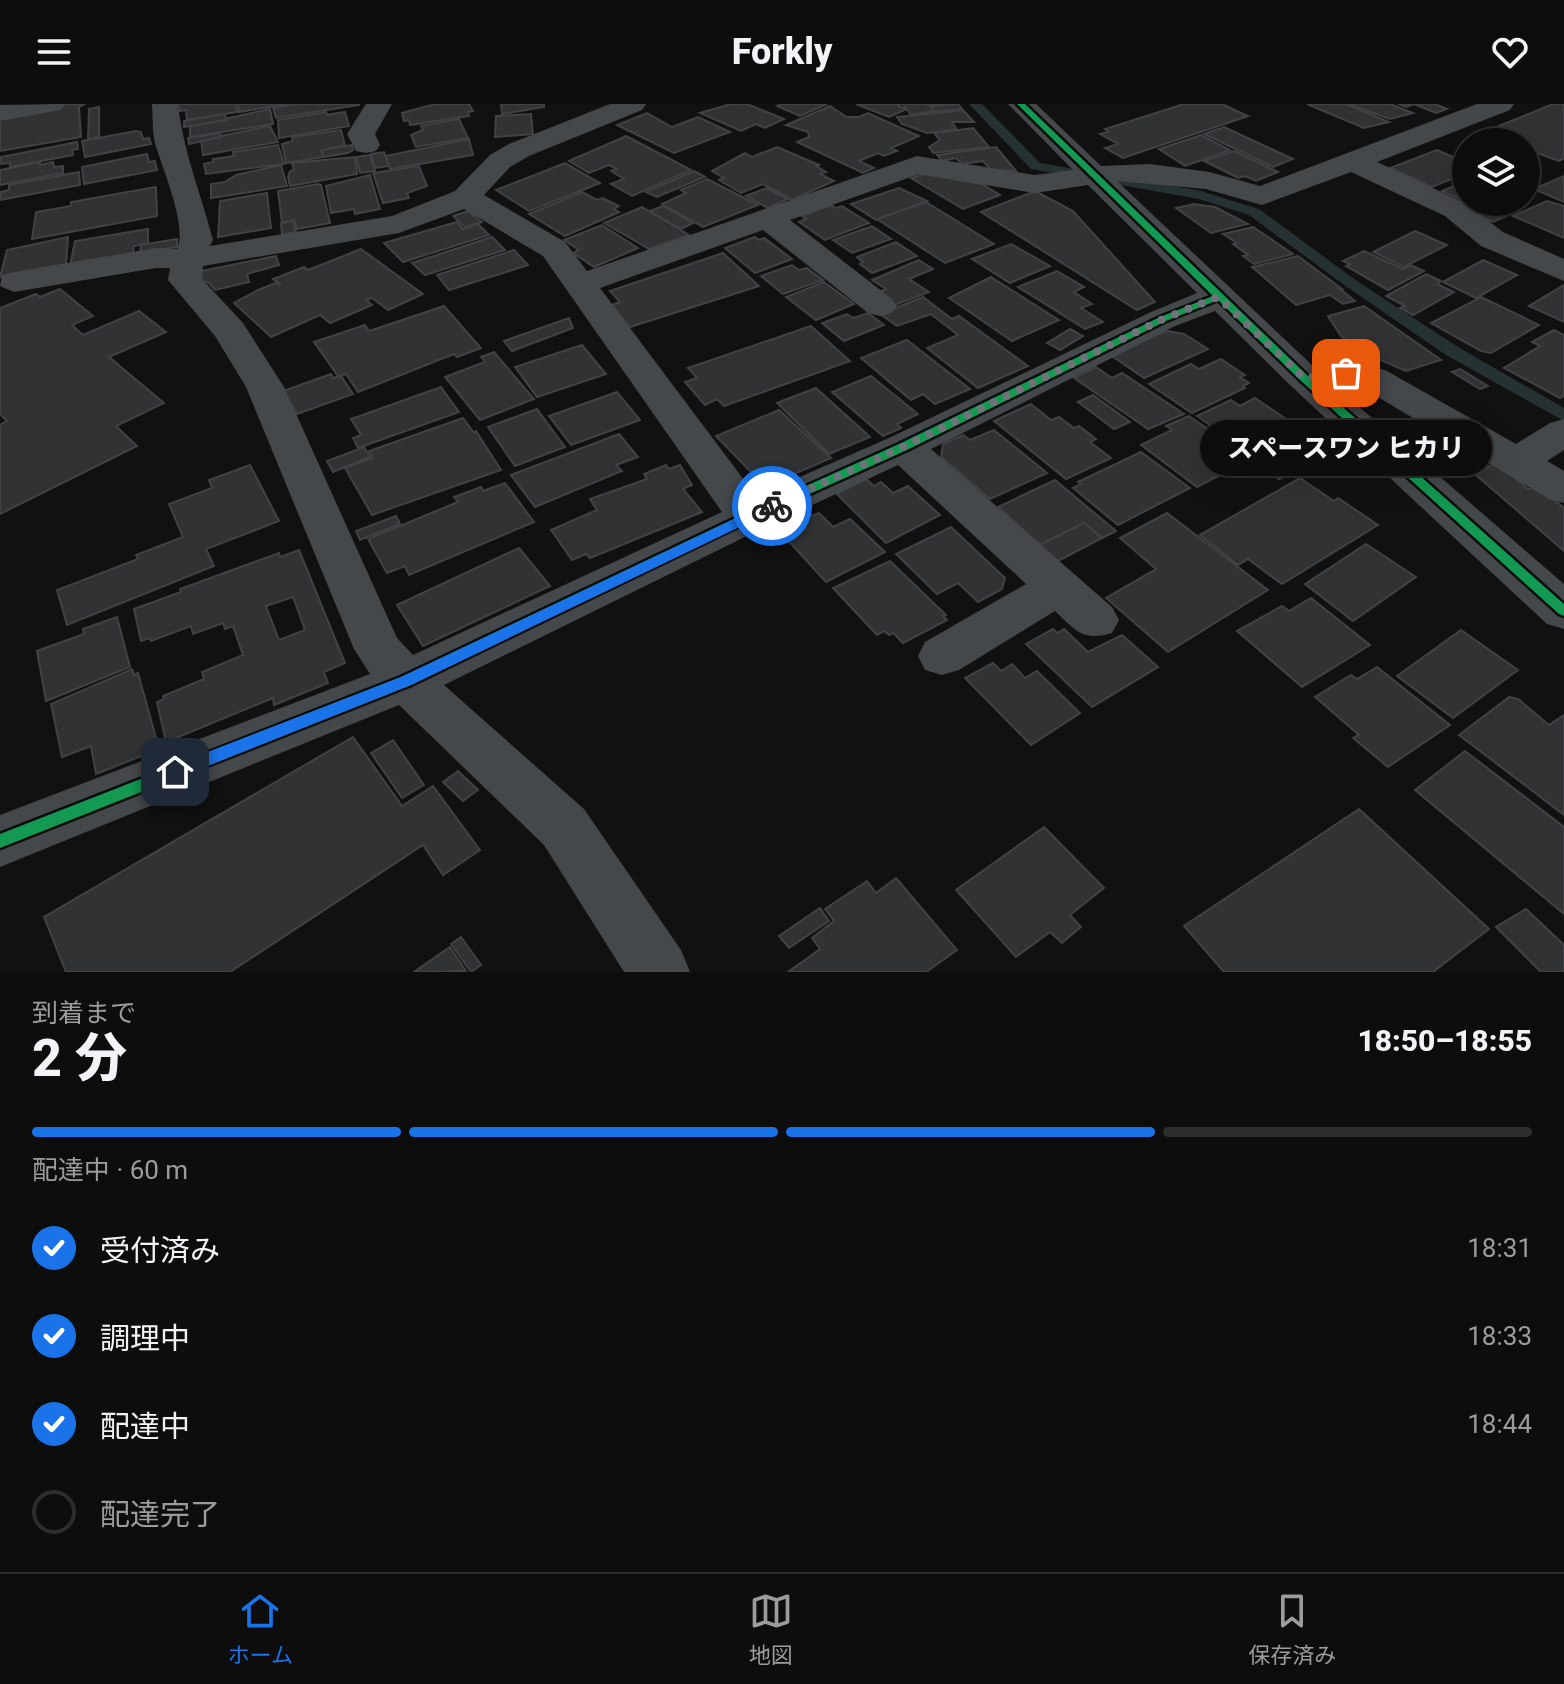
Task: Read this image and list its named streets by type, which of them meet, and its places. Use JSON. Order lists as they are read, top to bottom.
{
  "places": ["スペースワン ヒカリ"],
  "page": {
    "header": "Forkly",
    "bubble": "スペースワン ヒカリ",
    "heading": ["2 分", "到着まで", "18:50–18:55"],
    "bar": "配達中 · 60 m",
    "list": [
      ["受付済み", "18:31"],
      ["調理中", "18:33"],
      ["配達中", "18:44"],
      "配達完了"
    ],
    "tabs": ["ホーム", "地図", "保存済み"]
  }
}
